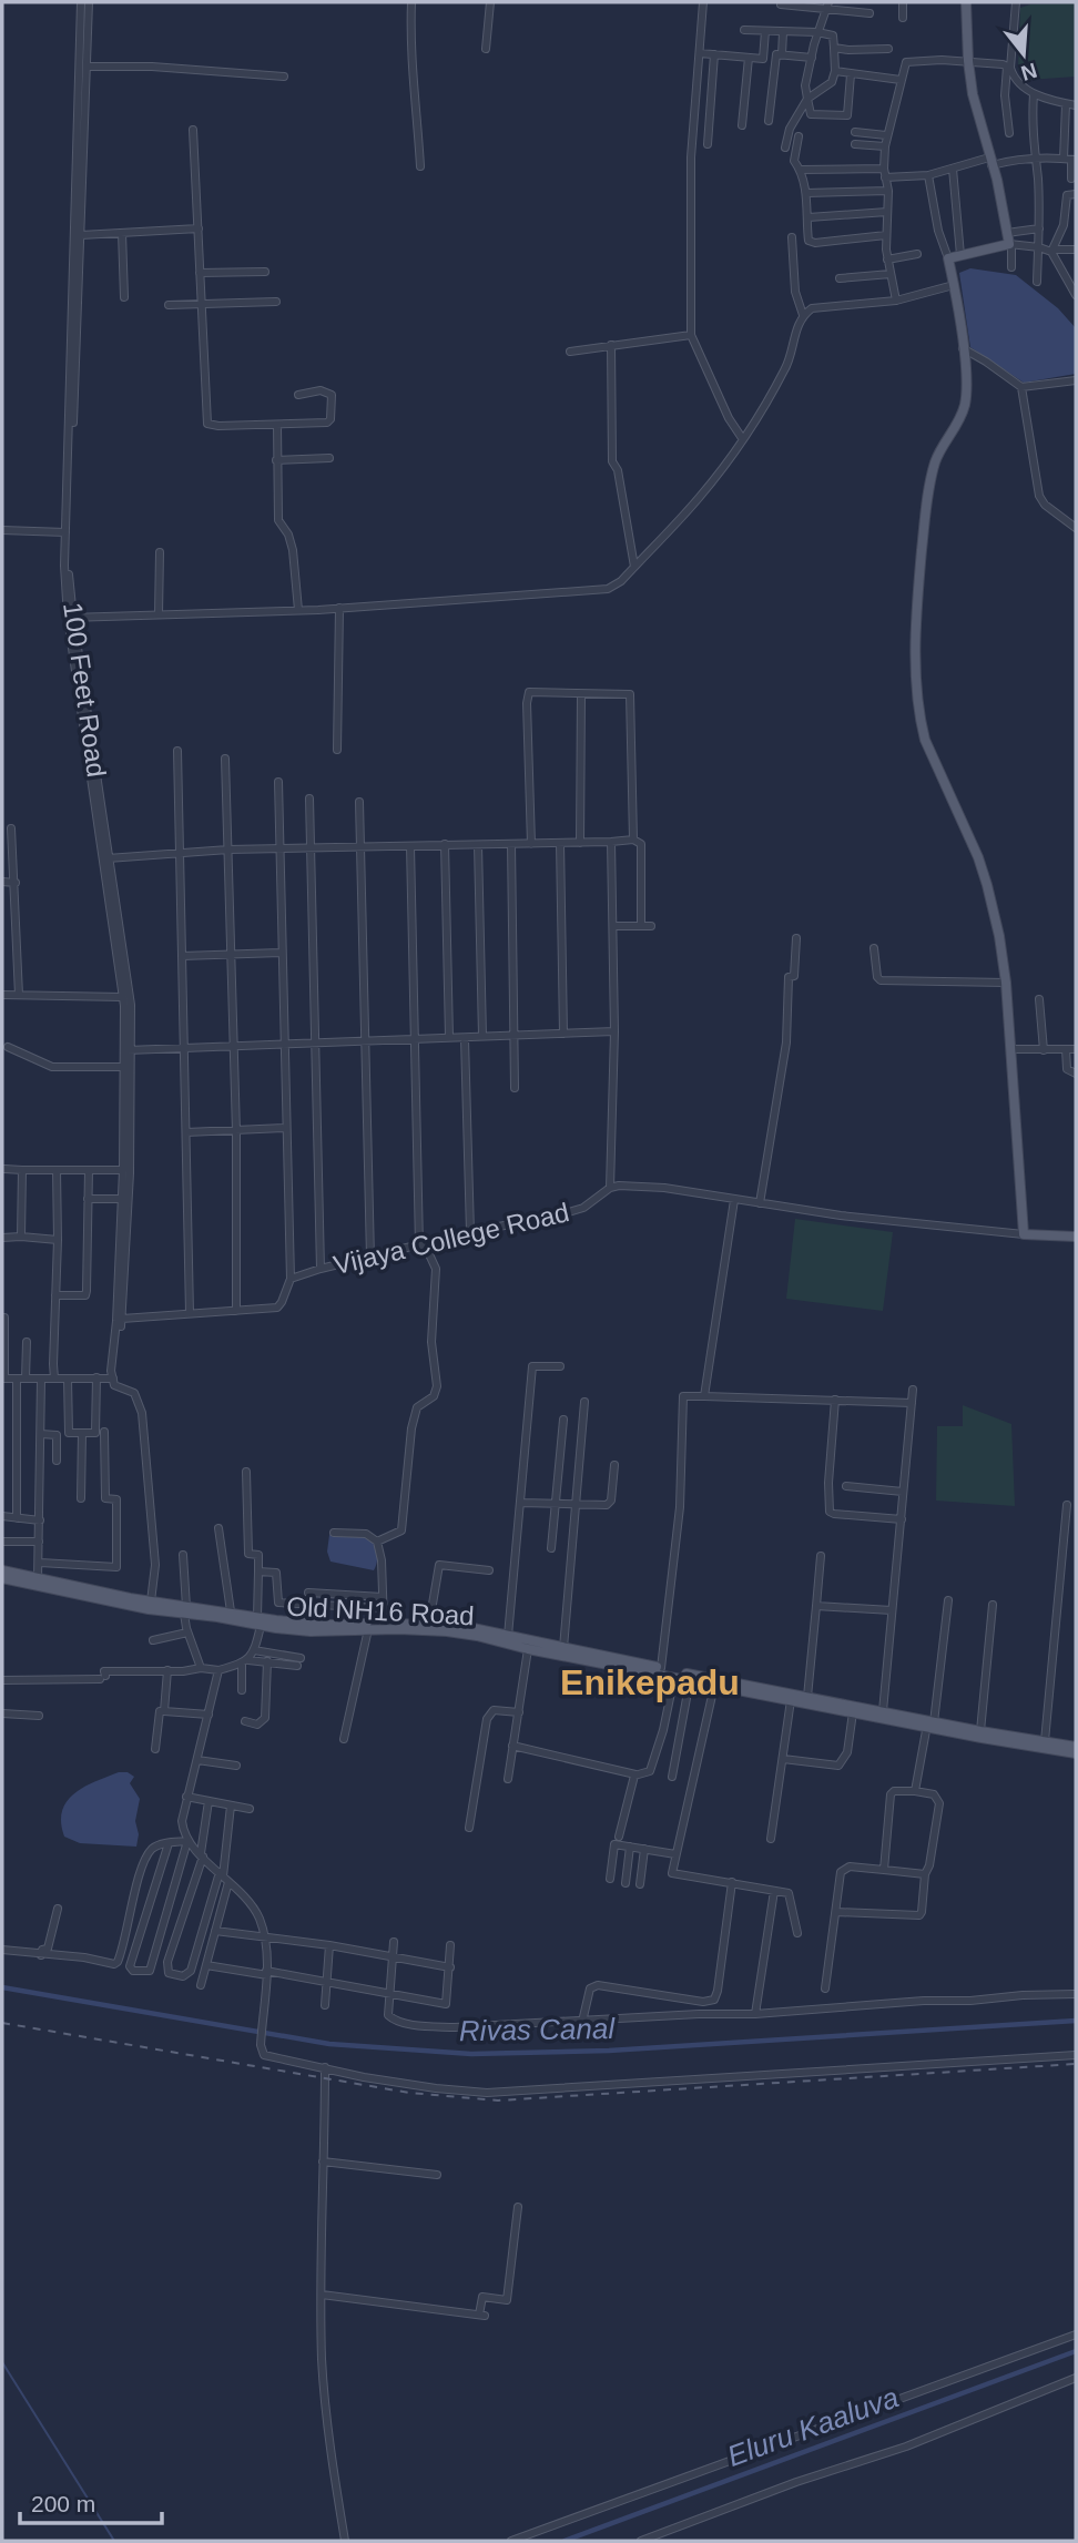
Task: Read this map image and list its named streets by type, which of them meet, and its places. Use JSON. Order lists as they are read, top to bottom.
{
  "streets": {
    "main road": ["Old NH16 Road"],
    "street": ["100 Feet Road", "Vijaya College Road"]
  },
  "districts": ["Enikepadu"],
  "water": ["Rivas Canal", "Eluru Kaaluva"],
  "scale_bar": "200 m",
  "north": "bottom"
}
